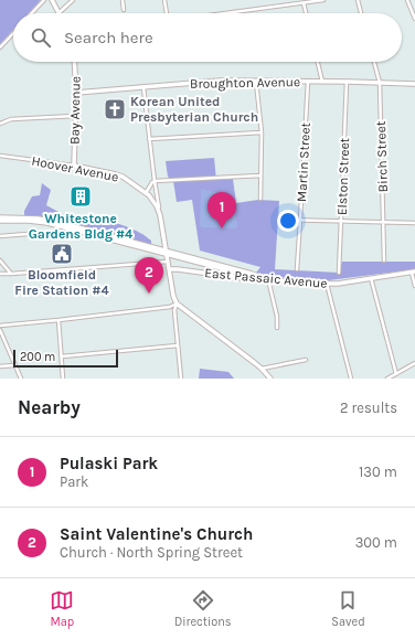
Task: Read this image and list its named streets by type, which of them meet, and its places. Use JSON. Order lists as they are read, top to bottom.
{
  "streets": {
    "street": [
      "Broughton Avenue",
      "Bay Avenue",
      "Birch Street",
      "Martin Street",
      "Hoover Avenue",
      "Elston Street",
      "East Passaic Avenue"
    ]
  },
  "crossings": [
    ["Broughton Avenue", "Bay Avenue"],
    ["Broughton Avenue", "Birch Street"],
    ["Broughton Avenue", "Martin Street"],
    ["Broughton Avenue", "Elston Street"],
    ["Bay Avenue", "Hoover Avenue"],
    ["Hoover Avenue", "East Passaic Avenue"]
  ],
  "places": {
    "church": ["Korean United Presbyterian Church"],
    "building": ["Whitestone Gardens Bldg #4"],
    "public building": ["Bloomfield Fire Station #4"]
  },
  "scale_bar": "200 m",
  "page": {
    "search": "Search here",
    "pins": ["1", "2"],
    "scale": "200 m",
    "heading": ["Nearby", "2 results"],
    "list": [
      {
        "mark": "1",
        "name": "Pulaski Park",
        "note": "Park",
        "value": "130 m"
      },
      {
        "mark": "2",
        "name": "Saint Valentine's Church",
        "note": "Church · North Spring Street",
        "value": "300 m"
      }
    ],
    "nav": ["Map", "Directions", "Saved"]
  }
}
